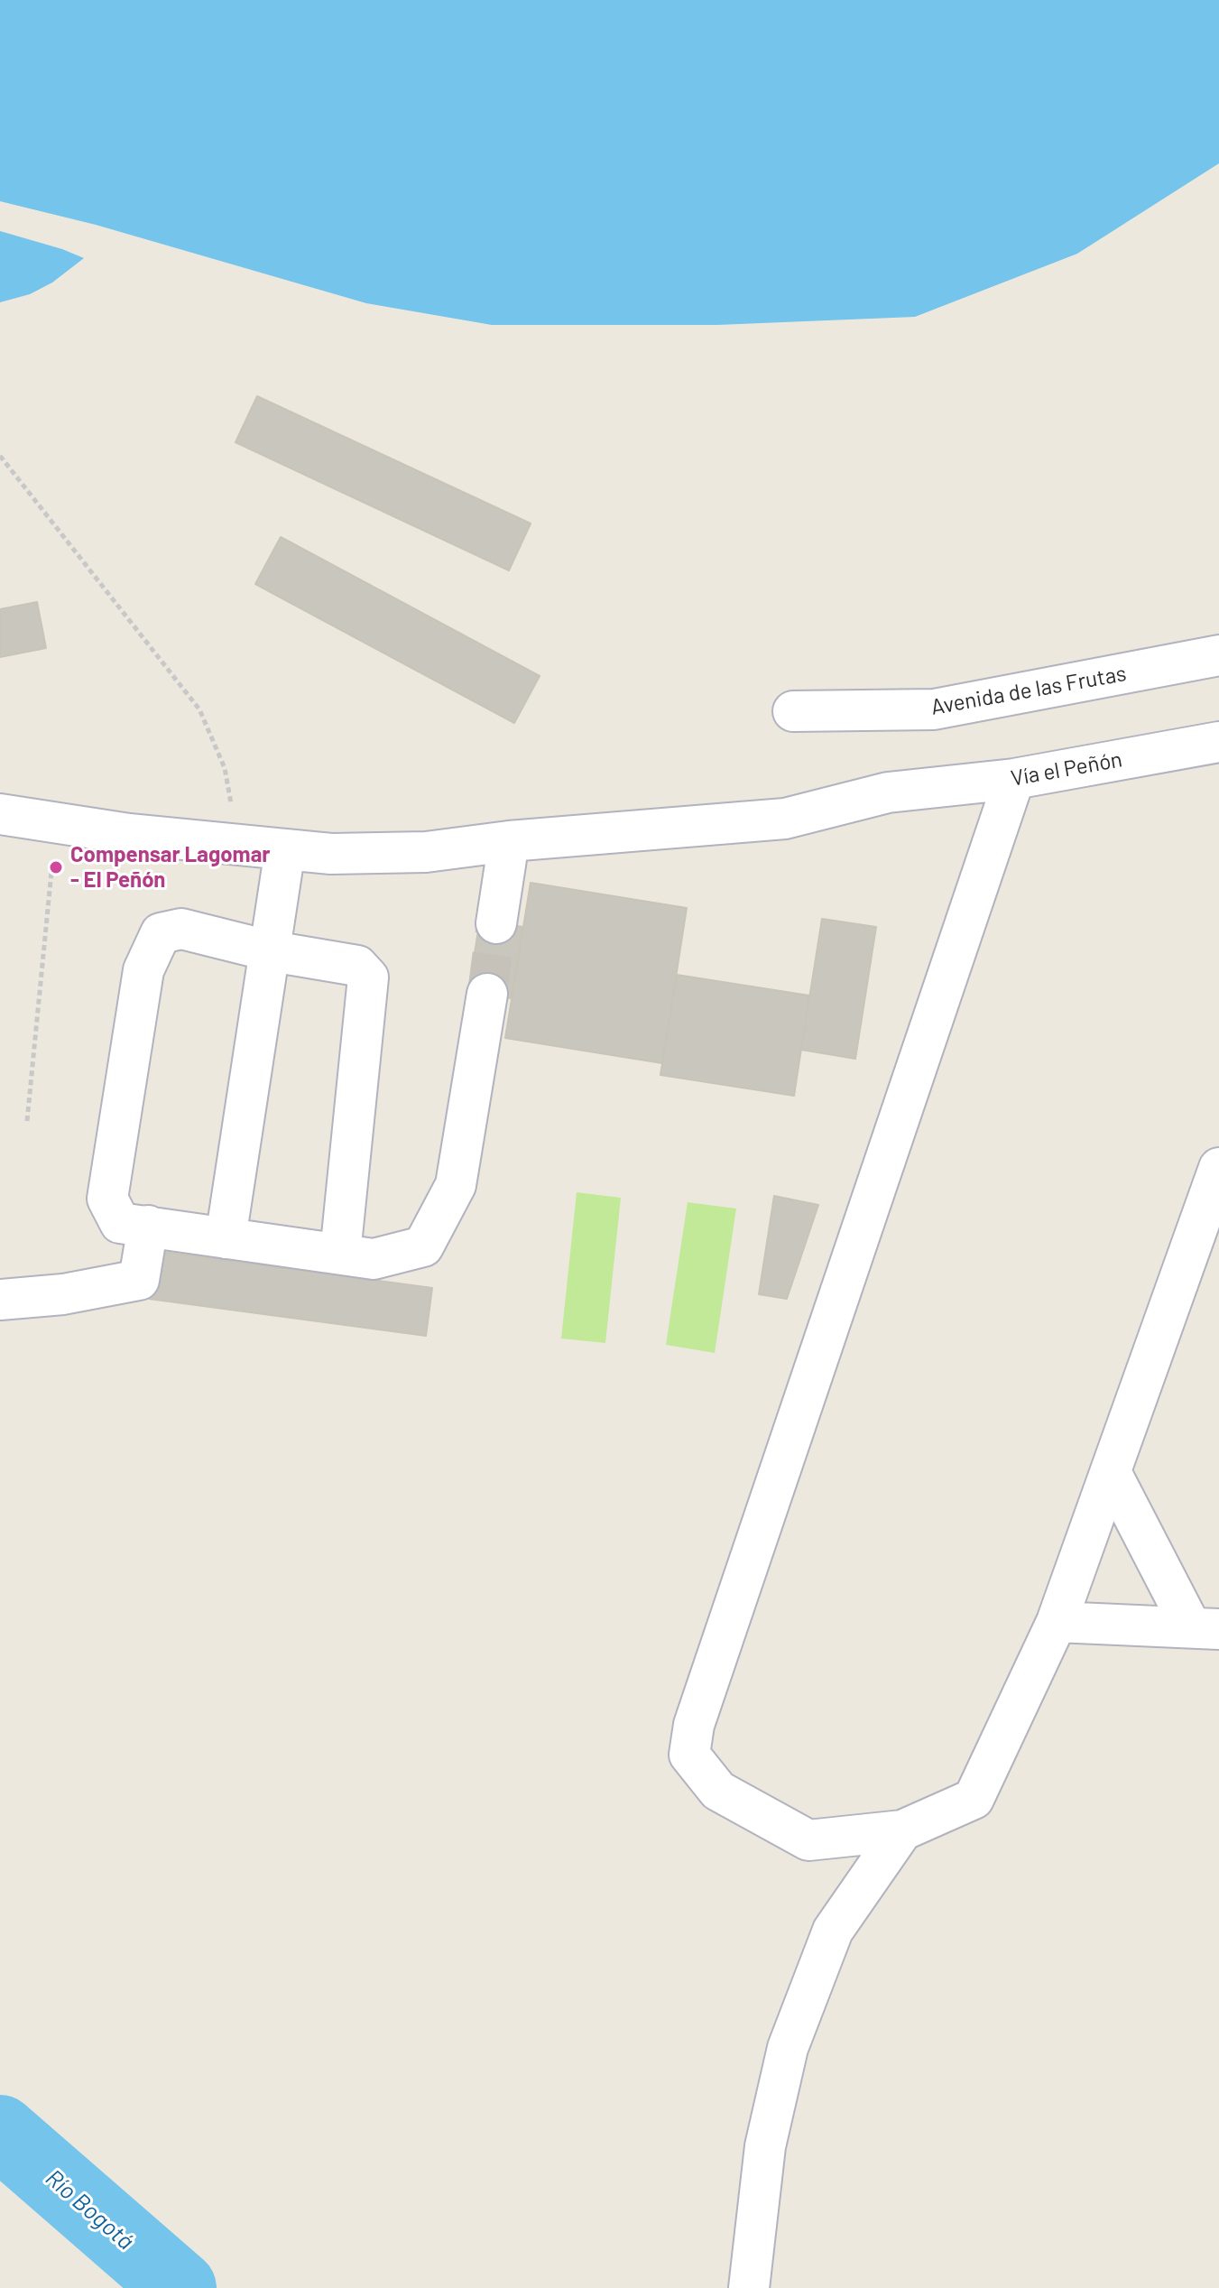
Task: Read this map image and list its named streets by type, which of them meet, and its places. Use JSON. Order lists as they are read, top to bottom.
{
  "streets": {
    "street": ["Avenida de las Frutas", "Vía el Peñón"]
  },
  "water": ["Río Bogotá"],
  "places": ["Compensar Lagomar - El Peñón"]
}
